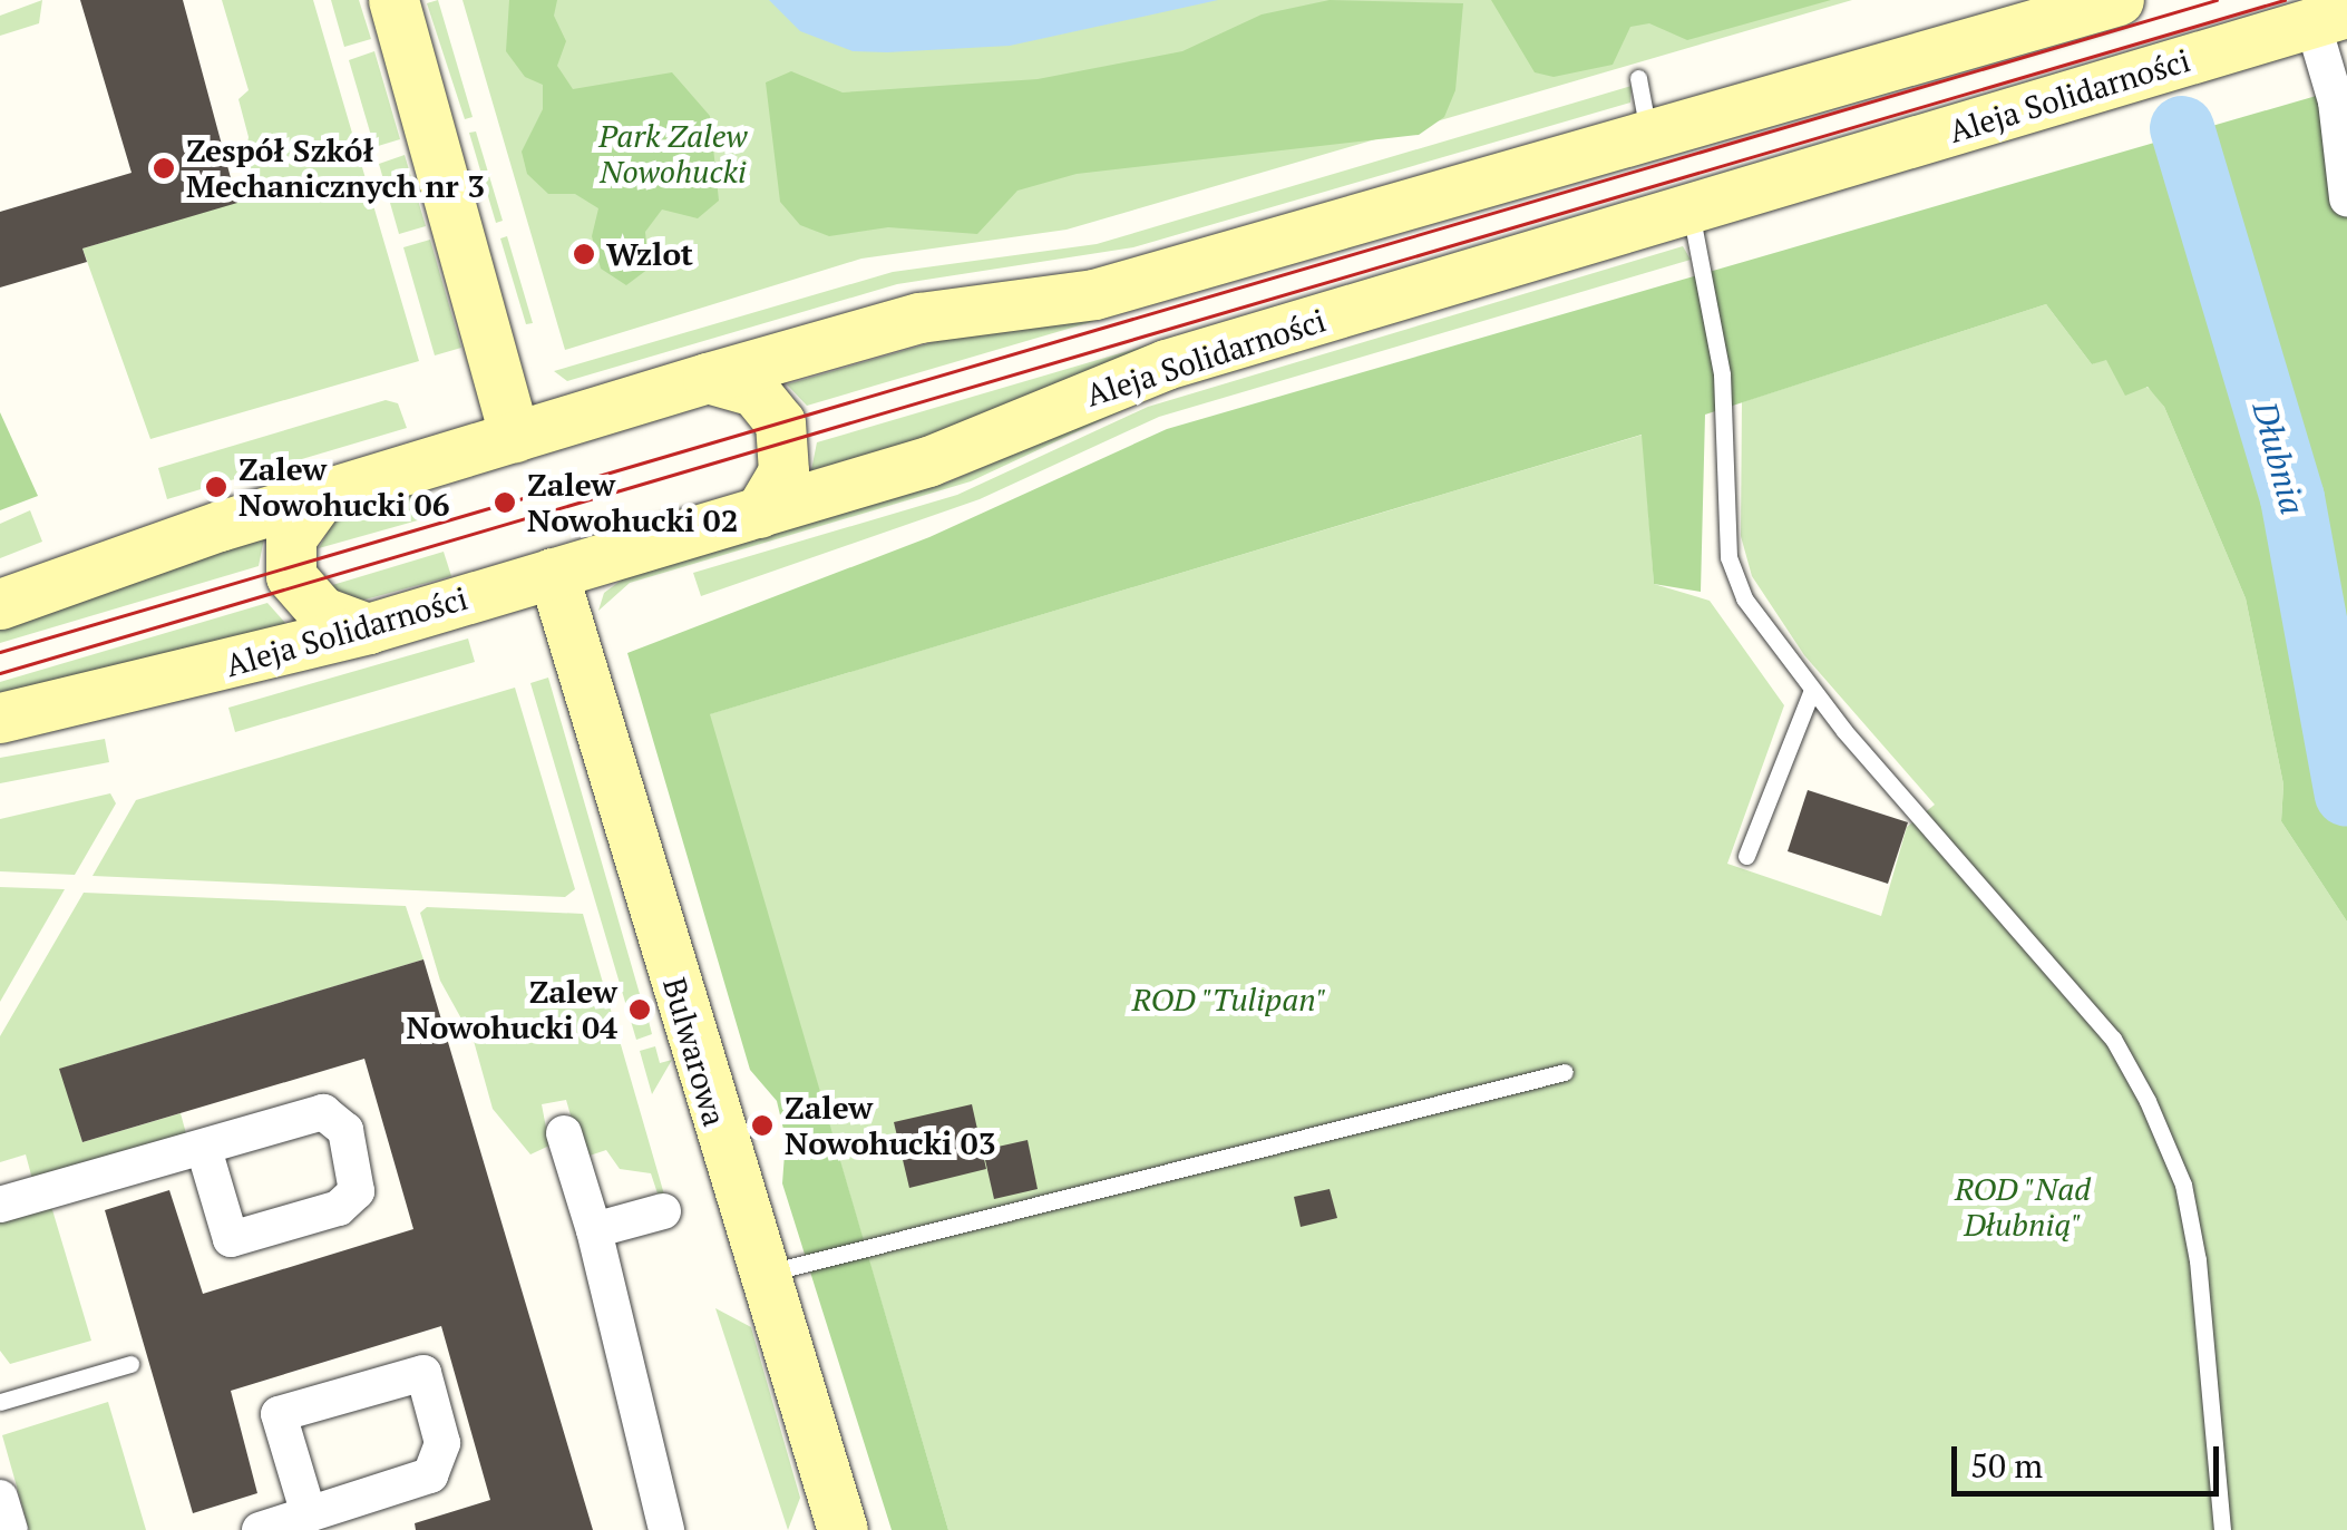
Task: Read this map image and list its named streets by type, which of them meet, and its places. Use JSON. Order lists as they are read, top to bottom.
{
  "streets": {
    "street": ["Aleja Solidarności", "Bulwarowa"]
  },
  "crossings": [
    ["Aleja Solidarności", "Bulwarowa"]
  ],
  "water": ["Dłubnia"],
  "parks": ["Park Zalew Nowohucki", "ROD \"Tulipan\"", "ROD \"Nad Dłubnią\""],
  "places": [
    "Zespół Szkół Mechanicznych nr 3",
    "Wzlot",
    "Zalew Nowohucki 06",
    "Zalew Nowohucki 02",
    "Zalew Nowohucki 04",
    "Zalew Nowohucki 03"
  ],
  "scale_bar": "50 m"
}
